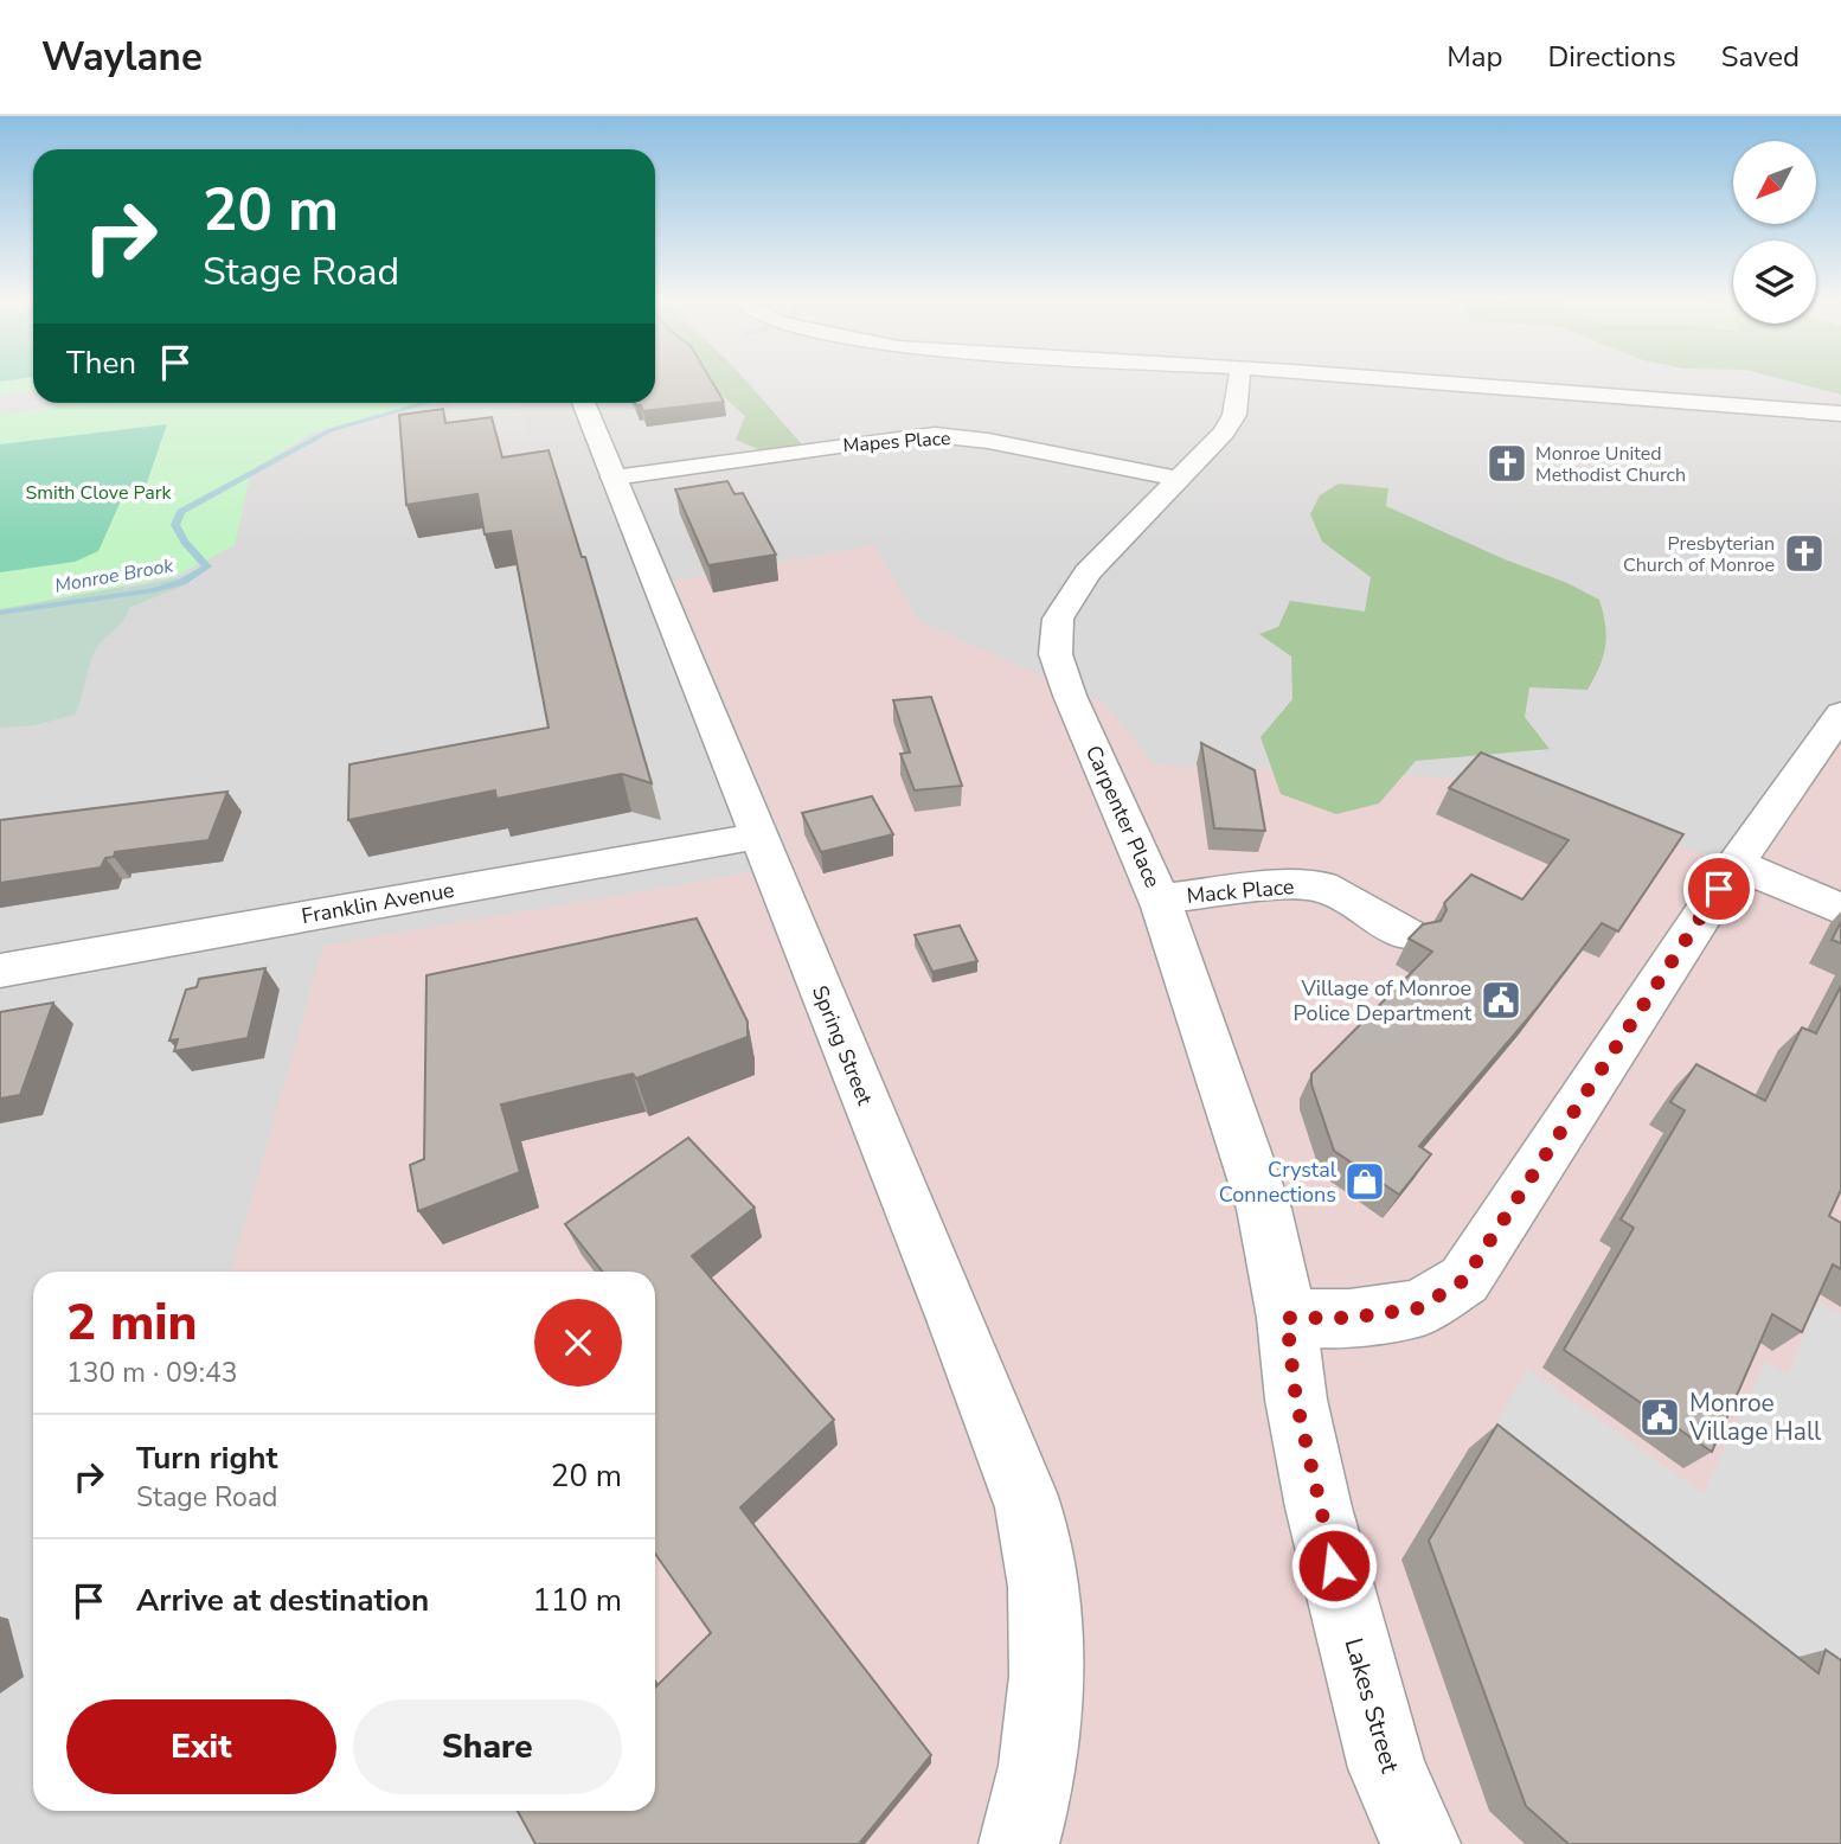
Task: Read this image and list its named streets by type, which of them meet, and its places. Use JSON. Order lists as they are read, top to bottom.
{
  "streets": {
    "street": [
      "Mapes Place",
      "Carpenter Place",
      "Mack Place",
      "Franklin Avenue",
      "Spring Street",
      "Lakes Street"
    ]
  },
  "crossings": [
    ["Mapes Place", "Carpenter Place"],
    ["Mapes Place", "Spring Street"],
    ["Carpenter Place", "Mack Place"],
    ["Carpenter Place", "Lakes Street"],
    ["Franklin Avenue", "Spring Street"]
  ],
  "water": ["Monroe Brook"],
  "parks": ["Smith Clove Park"],
  "places": {
    "church": ["Monroe United Methodist Church", "Presbyterian Church of Monroe"],
    "public building": ["Village of Monroe Police Department", "Monroe Village Hall"],
    "shop": ["Crystal Connections"]
  },
  "north": "bottom left",
  "page": {
    "header": "Waylane",
    "nav": ["Map", "Directions", "Saved"],
    "turn": ["20 m", "Stage Road"],
    "then": "Then",
    "heading": ["2 min", "130 m · 09:43"],
    "list": [
      {
        "name": "Turn right",
        "note": "Stage Road",
        "value": "20 m"
      },
      {
        "name": "Arrive at destination",
        "value": "110 m"
      }
    ],
    "buttons": ["Exit", "Share"]
  }
}
